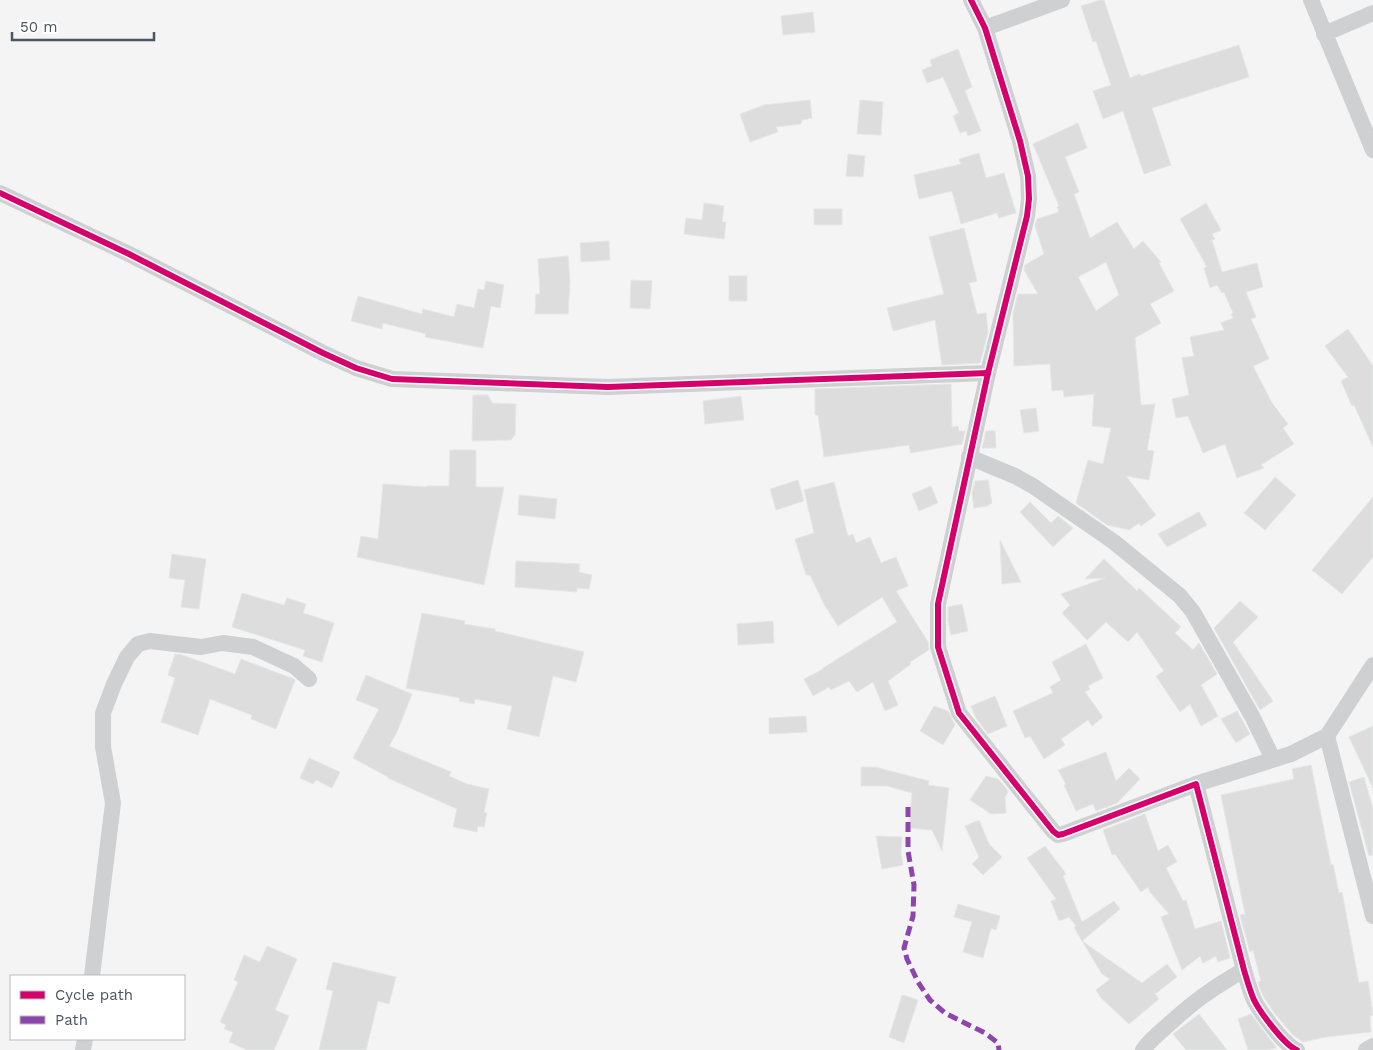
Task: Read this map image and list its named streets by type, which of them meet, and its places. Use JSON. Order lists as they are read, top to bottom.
{
  "legend": ["Cycle path", "Path"],
  "scale_bar": "50 m"
}
